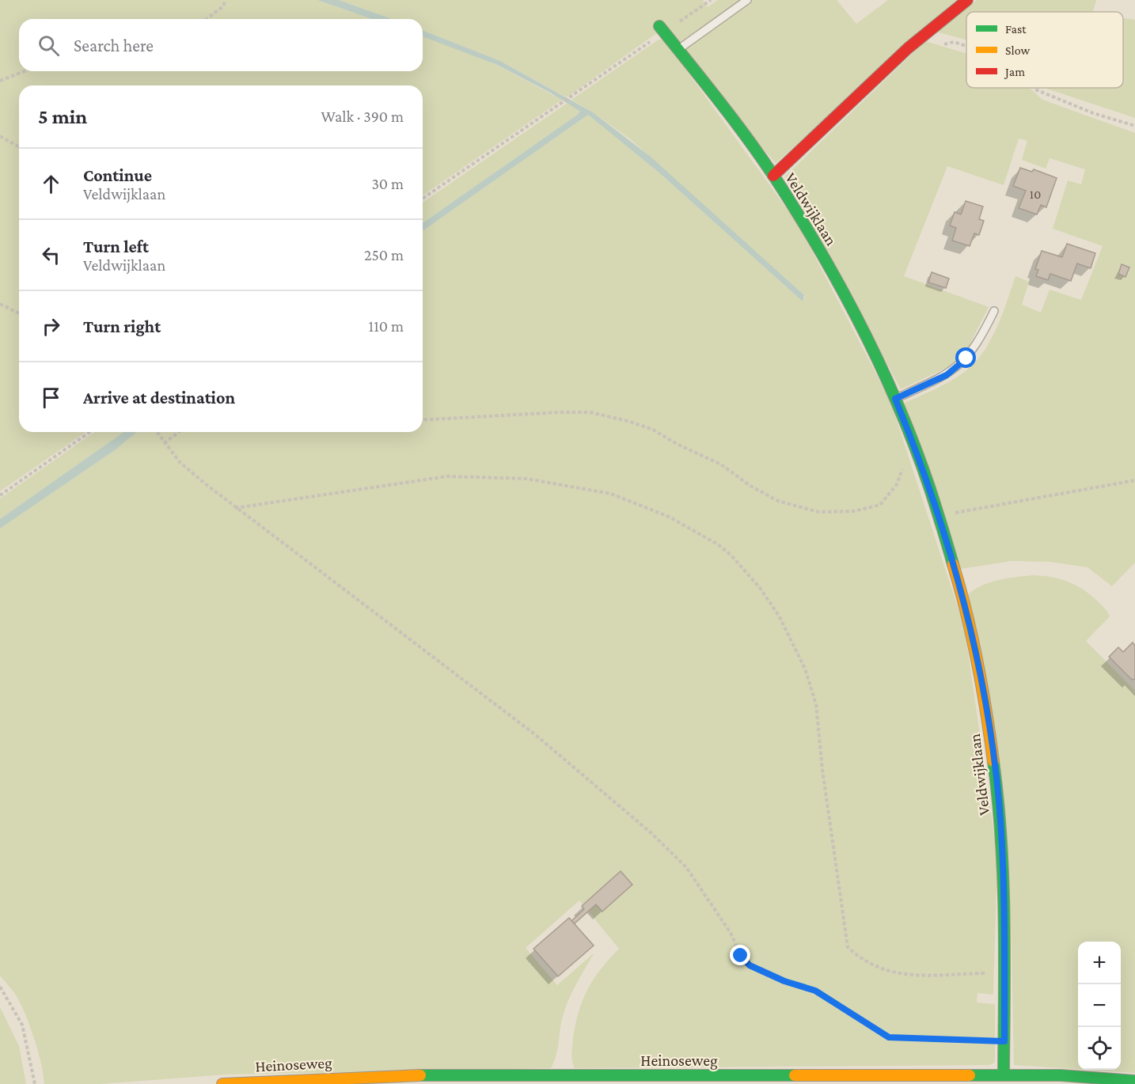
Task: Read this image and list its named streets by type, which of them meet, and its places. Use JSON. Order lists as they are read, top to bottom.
{
  "streets": {
    "street": ["Veldwijklaan", "Heinoseweg"]
  },
  "crossings": [
    ["Veldwijklaan", "Heinoseweg"]
  ],
  "house_numbers": ["10"],
  "legend": ["Fast", "Slow", "Jam"],
  "page": {
    "search": "Search here",
    "heading": ["5 min", "Walk · 390 m"],
    "list": [
      ["Continue", "Veldwijklaan", "30 m"],
      ["Turn left", "Veldwijklaan", "250 m"],
      ["Turn right", "110 m"],
      "Arrive at destination"
    ],
    "map_buttons": ["+", "−"]
  }
}
